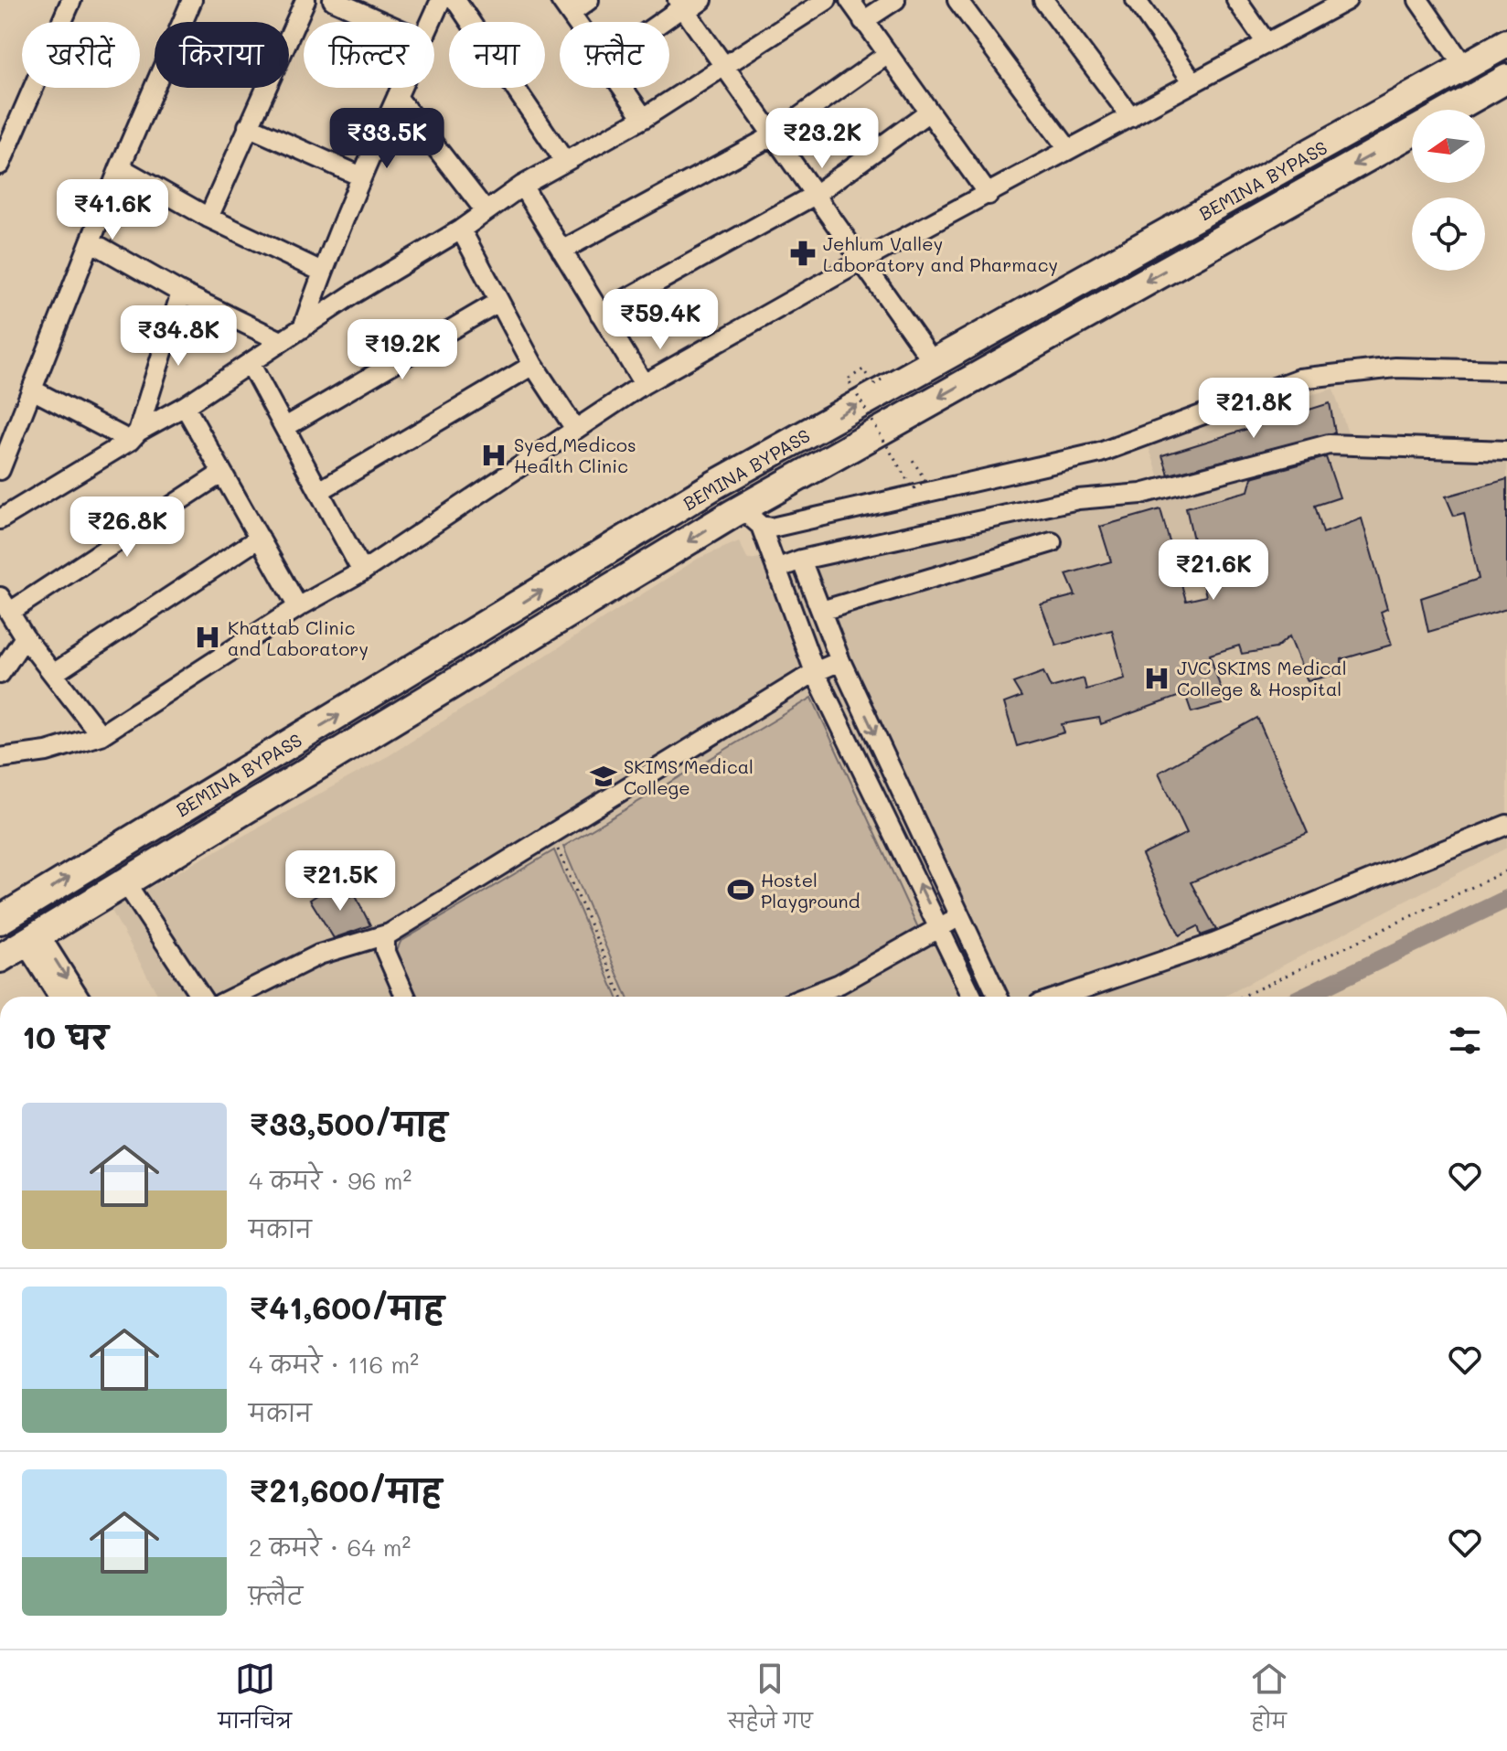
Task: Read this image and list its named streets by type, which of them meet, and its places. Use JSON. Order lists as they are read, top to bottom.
{
  "streets": {
    "highway": ["BEMINA BYPASS"]
  },
  "places": {
    "pharmacy": ["Jehlum Valley Laboratory and Pharmacy"],
    "hospital": ["Syed Medicos Health Clinic", "Khattab Clinic and Laboratory", "JVC SKIMS Medical College & Hospital"],
    "school or university": ["SKIMS Medical College"],
    "sports": ["Hostel Playground"]
  },
  "north": "left",
  "page": {
    "chip": [
      "खरीदें",
      "किराया",
      "फ़िल्टर",
      "नया",
      "फ़्लैट"
    ],
    "price": [
      "₹33.5K",
      "₹23.2K",
      "₹41.6K",
      "₹59.4K",
      "₹34.8K",
      "₹19.2K",
      "₹21.8K",
      "₹26.8K",
      "₹21.6K",
      "₹21.5K"
    ],
    "heading": "10 घर",
    "list": [
      {
        "name": "₹33,500/माह",
        "note": "4 कमरे · 96 m² · मकान"
      },
      {
        "name": "₹41,600/माह",
        "note": "4 कमरे · 116 m² · मकान"
      },
      {
        "name": "₹21,600/माह",
        "note": "2 कमरे · 64 m² · फ़्लैट"
      }
    ],
    "tabs": ["मानचित्र", "सहेजे गए", "होम"]
  }
}
